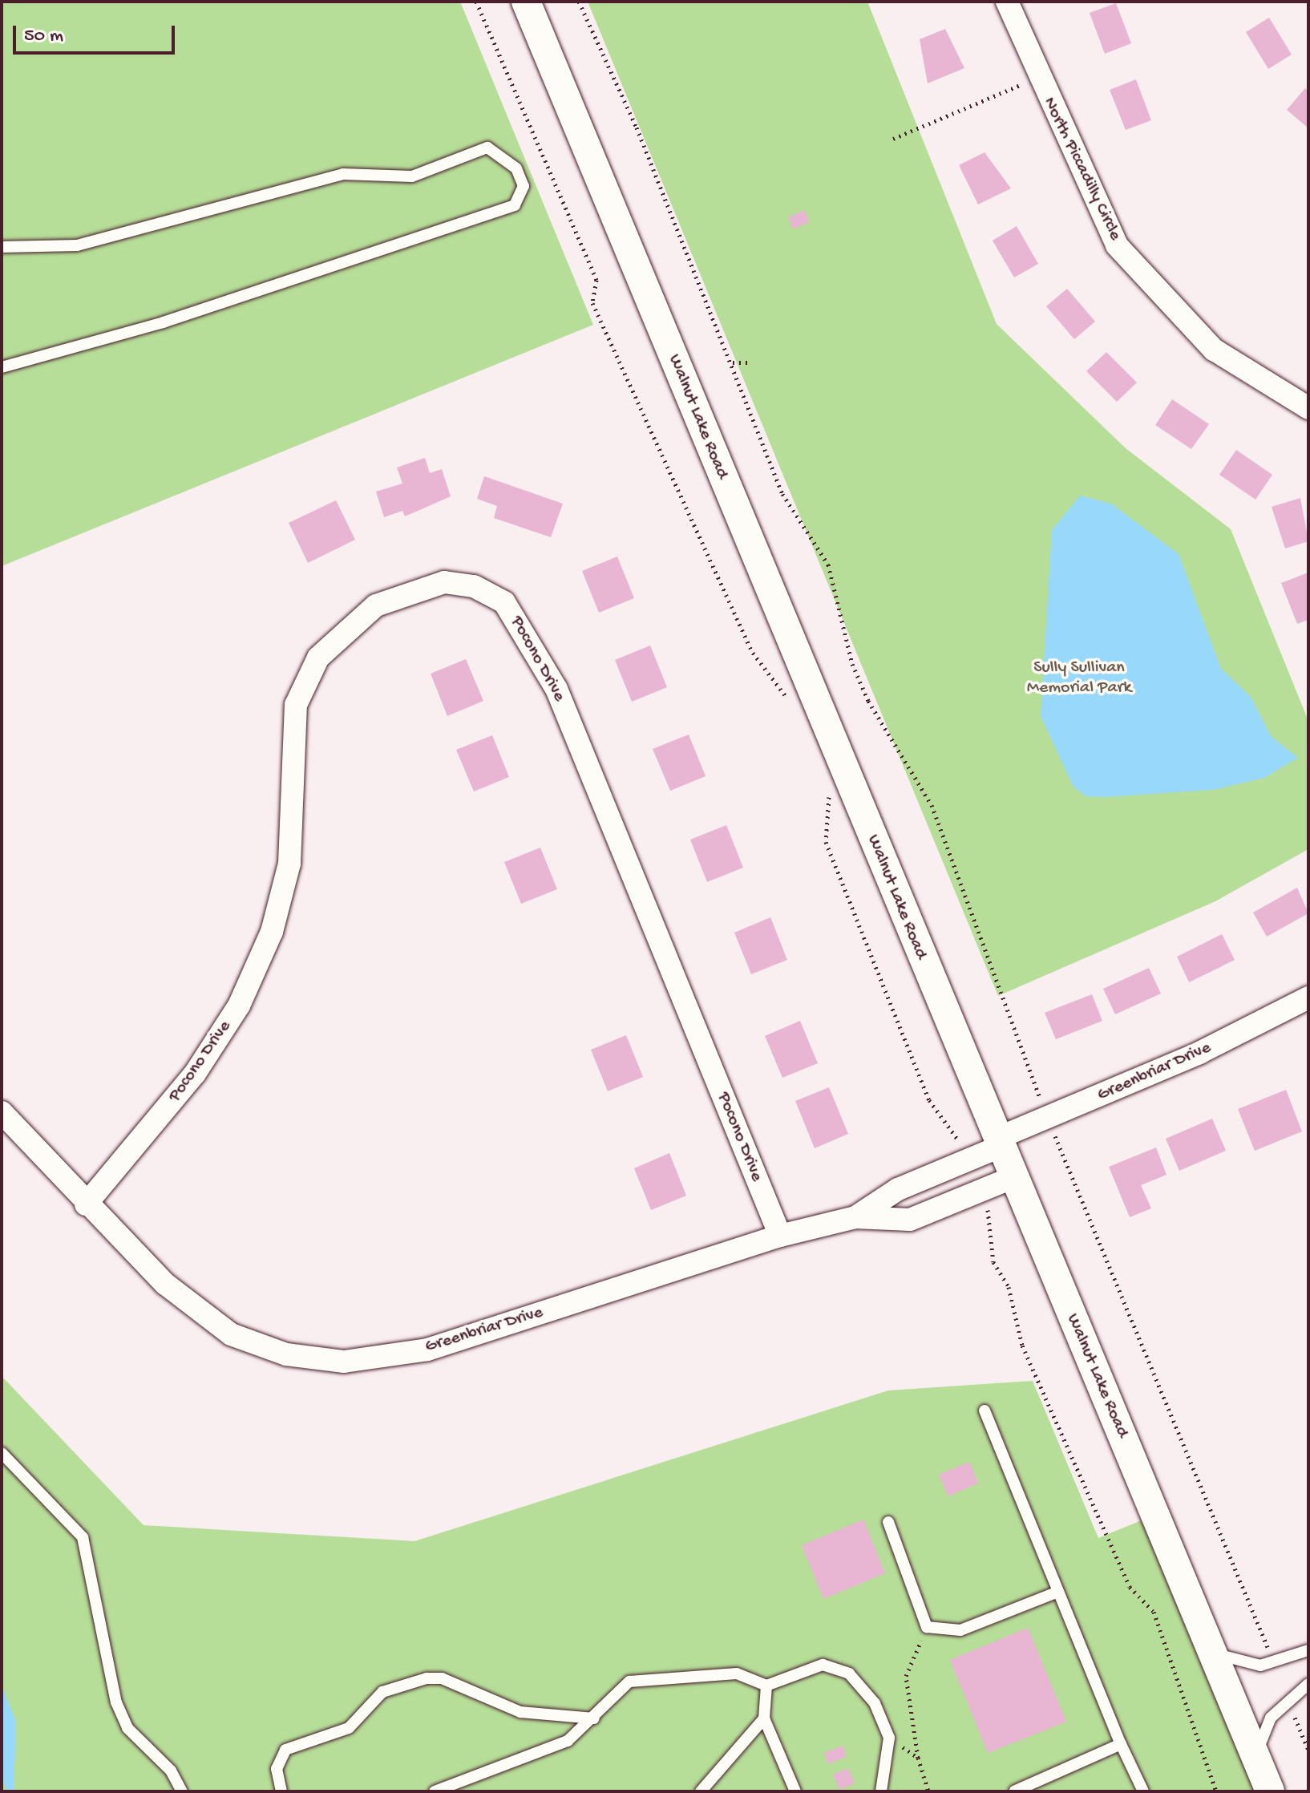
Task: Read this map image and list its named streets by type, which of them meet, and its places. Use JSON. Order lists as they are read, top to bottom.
{
  "streets": {
    "street": [
      "North Piccadilly Circle",
      "Walnut Lake Road",
      "Pocono Drive",
      "Greenbriar Drive"
    ]
  },
  "crossings": [
    ["Walnut Lake Road", "Greenbriar Drive"],
    ["Pocono Drive", "Greenbriar Drive"]
  ],
  "parks": ["Sully Sullivan Memorial Park"],
  "scale_bar": "50 m"
}
